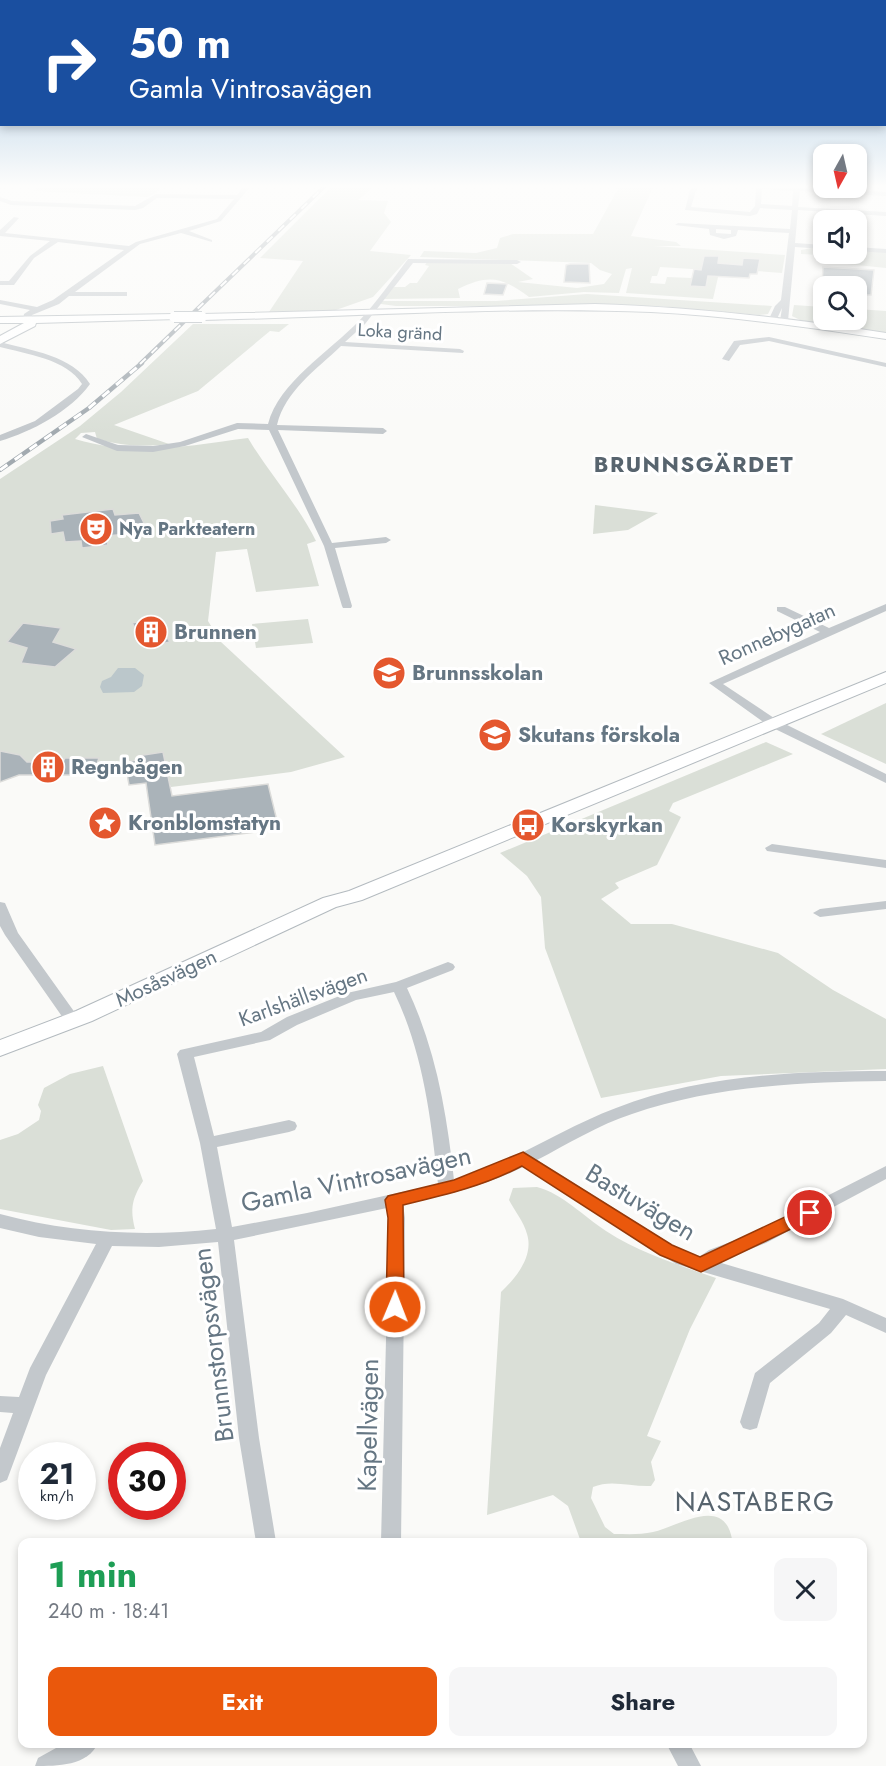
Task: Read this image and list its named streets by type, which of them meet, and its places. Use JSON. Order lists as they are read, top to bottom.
{
  "streets": {
    "street": [
      "Loka gränd",
      "Ronnebygatan",
      "Mosåsvägen",
      "Karlshällsvägen",
      "Gamla Vintrosavägen",
      "Bastuvägen",
      "Brunnstorpsvägen",
      "Kapellvägen"
    ]
  },
  "crossings": [
    ["Ronnebygatan", "Mosåsvägen"],
    ["Karlshällsvägen", "Gamla Vintrosavägen"],
    ["Karlshällsvägen", "Brunnstorpsvägen"],
    ["Gamla Vintrosavägen", "Bastuvägen"],
    ["Gamla Vintrosavägen", "Brunnstorpsvägen"],
    ["Gamla Vintrosavägen", "Kapellvägen"]
  ],
  "districts": ["BRUNNSGÄRDET", "NASTABERG"],
  "places": {
    "theatre": ["Nya Parkteatern"],
    "building": ["Brunnen", "Regnbågen"],
    "school or university": ["Brunnsskolan", "Skutans förskola"],
    "place": ["Kronblomstatyn"],
    "bus stop": ["Korskyrkan"]
  },
  "north": "bottom",
  "page": {
    "turn": ["50 m", "Gamla Vintrosavägen"],
    "speed": "21 km/h",
    "limit": "30",
    "heading": ["1 min", "240 m · 18:41"],
    "buttons": ["Exit", "Share"]
  }
}
